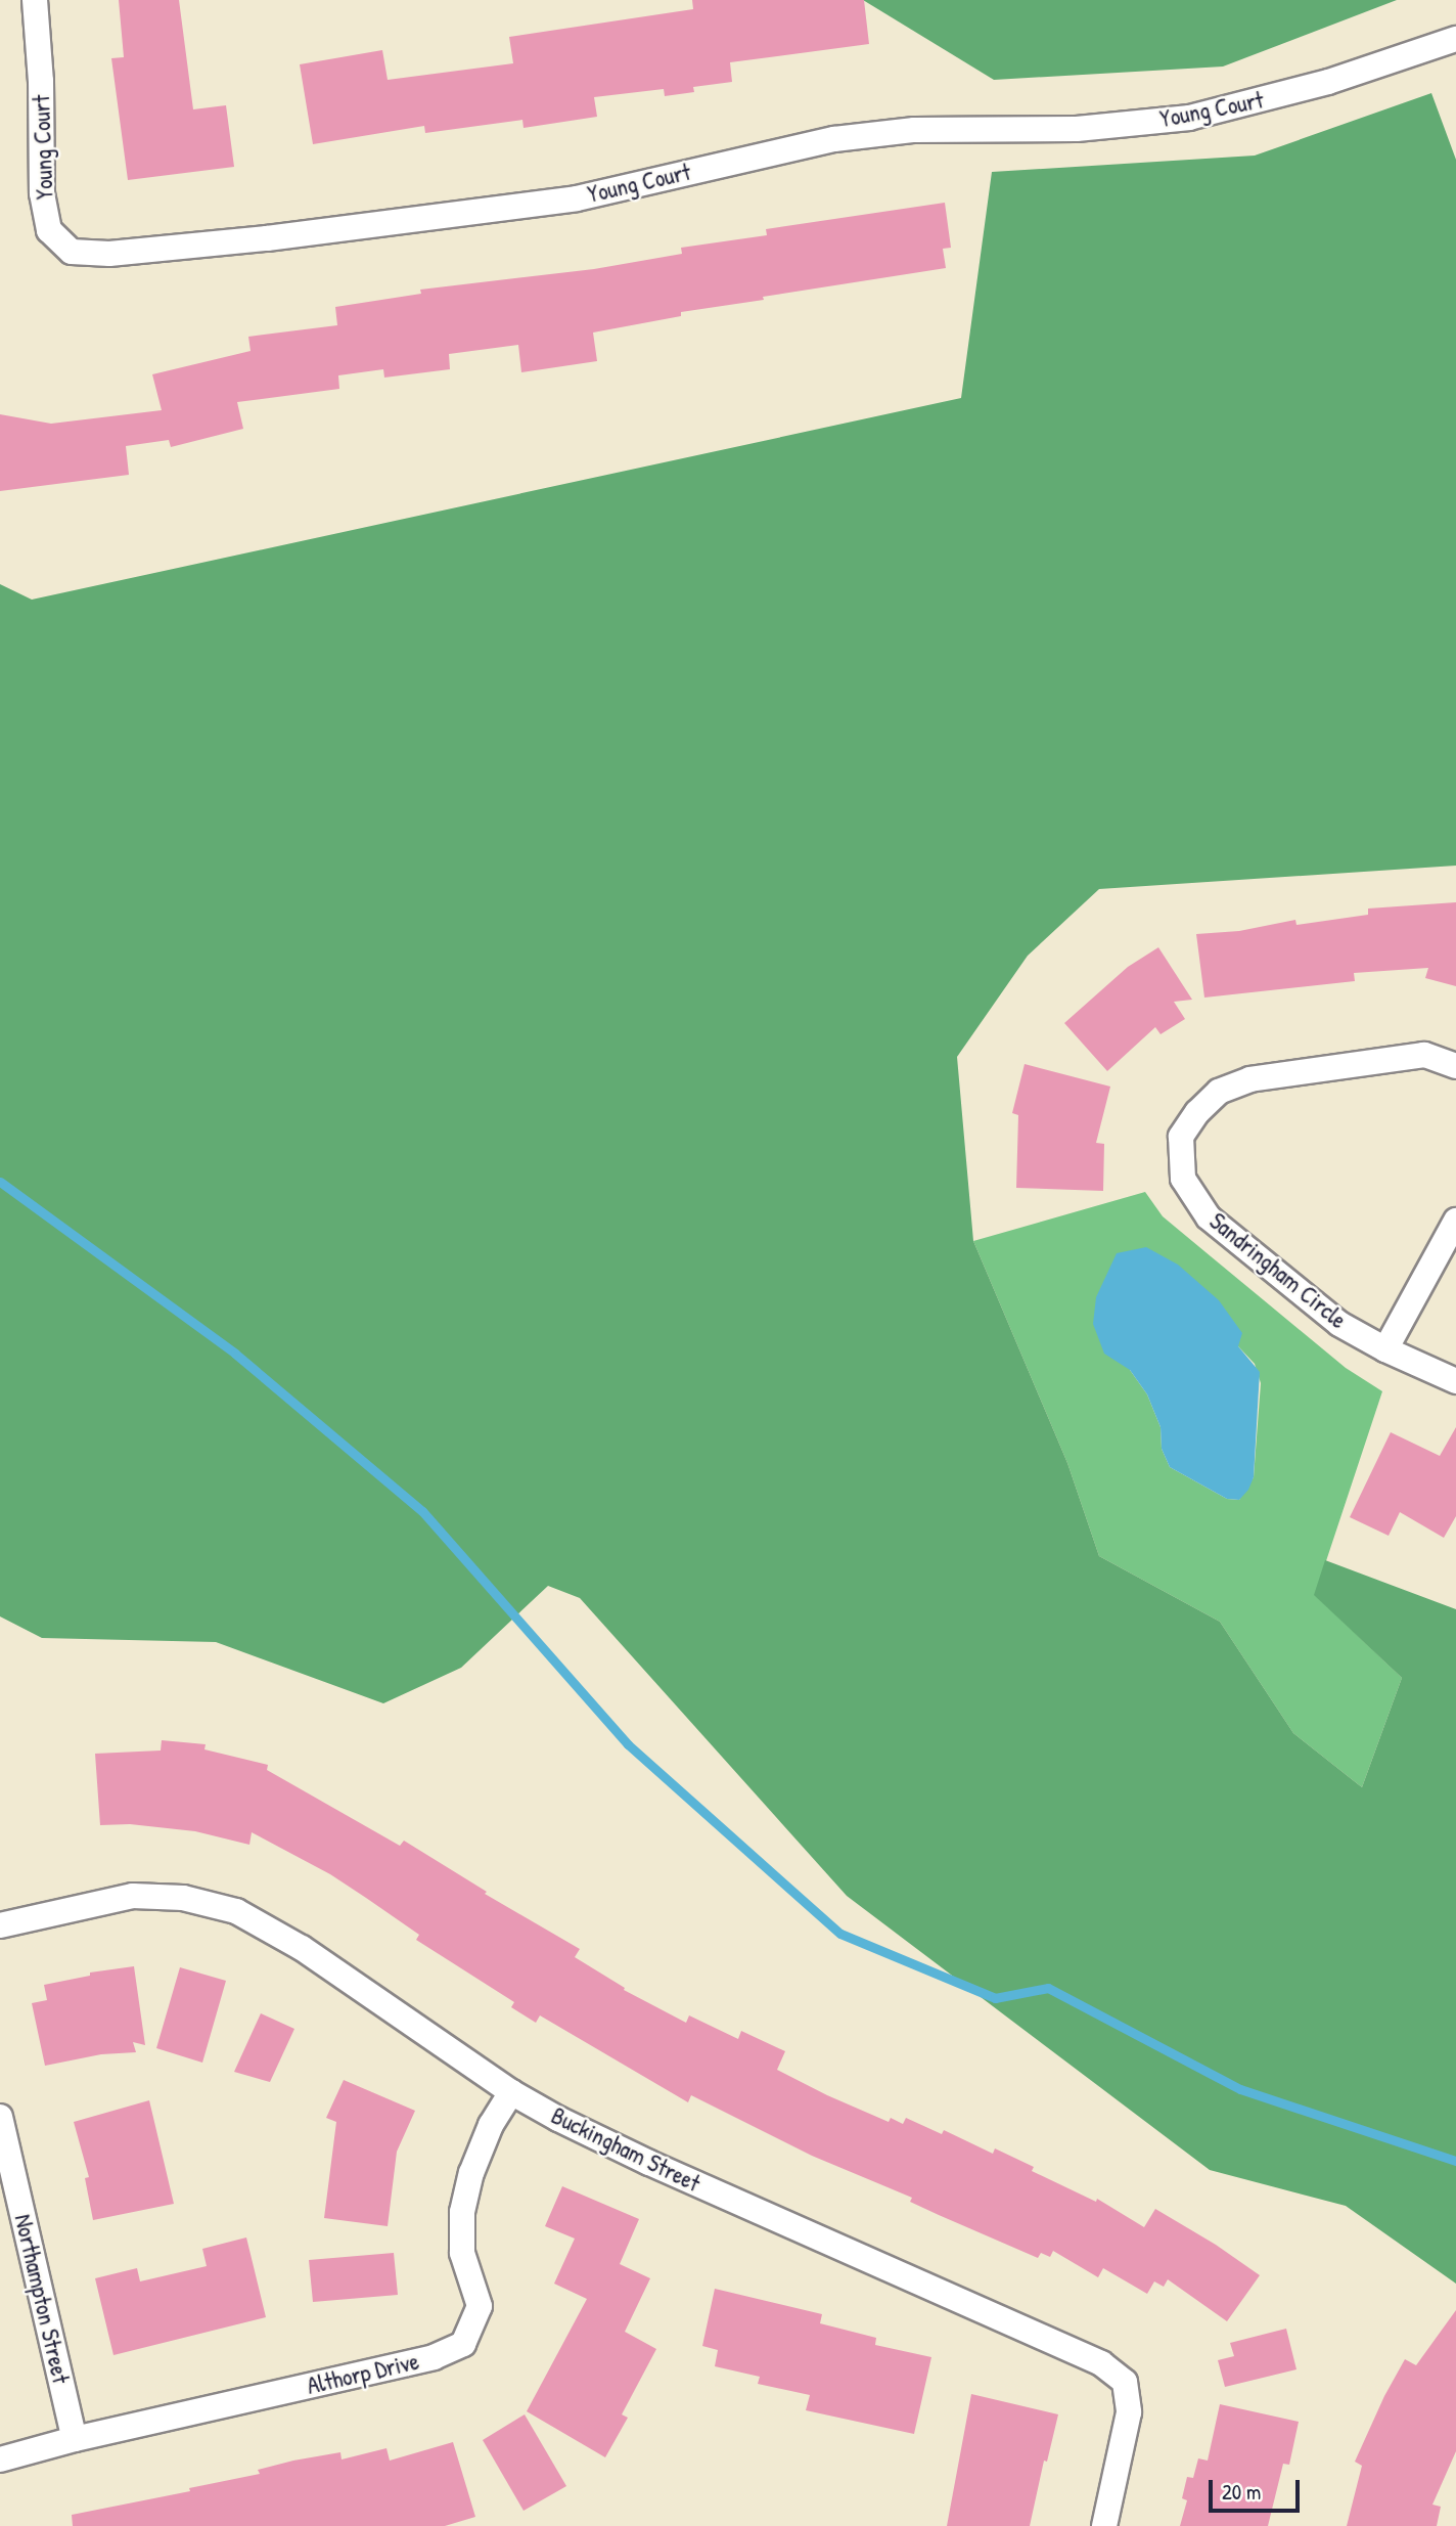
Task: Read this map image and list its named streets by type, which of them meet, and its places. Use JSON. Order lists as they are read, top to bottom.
{
  "streets": {
    "street": [
      "Young Court",
      "Sandringham Circle",
      "Buckingham Street",
      "Northampton Street",
      "Althorp Drive"
    ]
  },
  "crossings": [
    ["Buckingham Street", "Althorp Drive"],
    ["Northampton Street", "Althorp Drive"]
  ],
  "scale_bar": "20 m"
}
